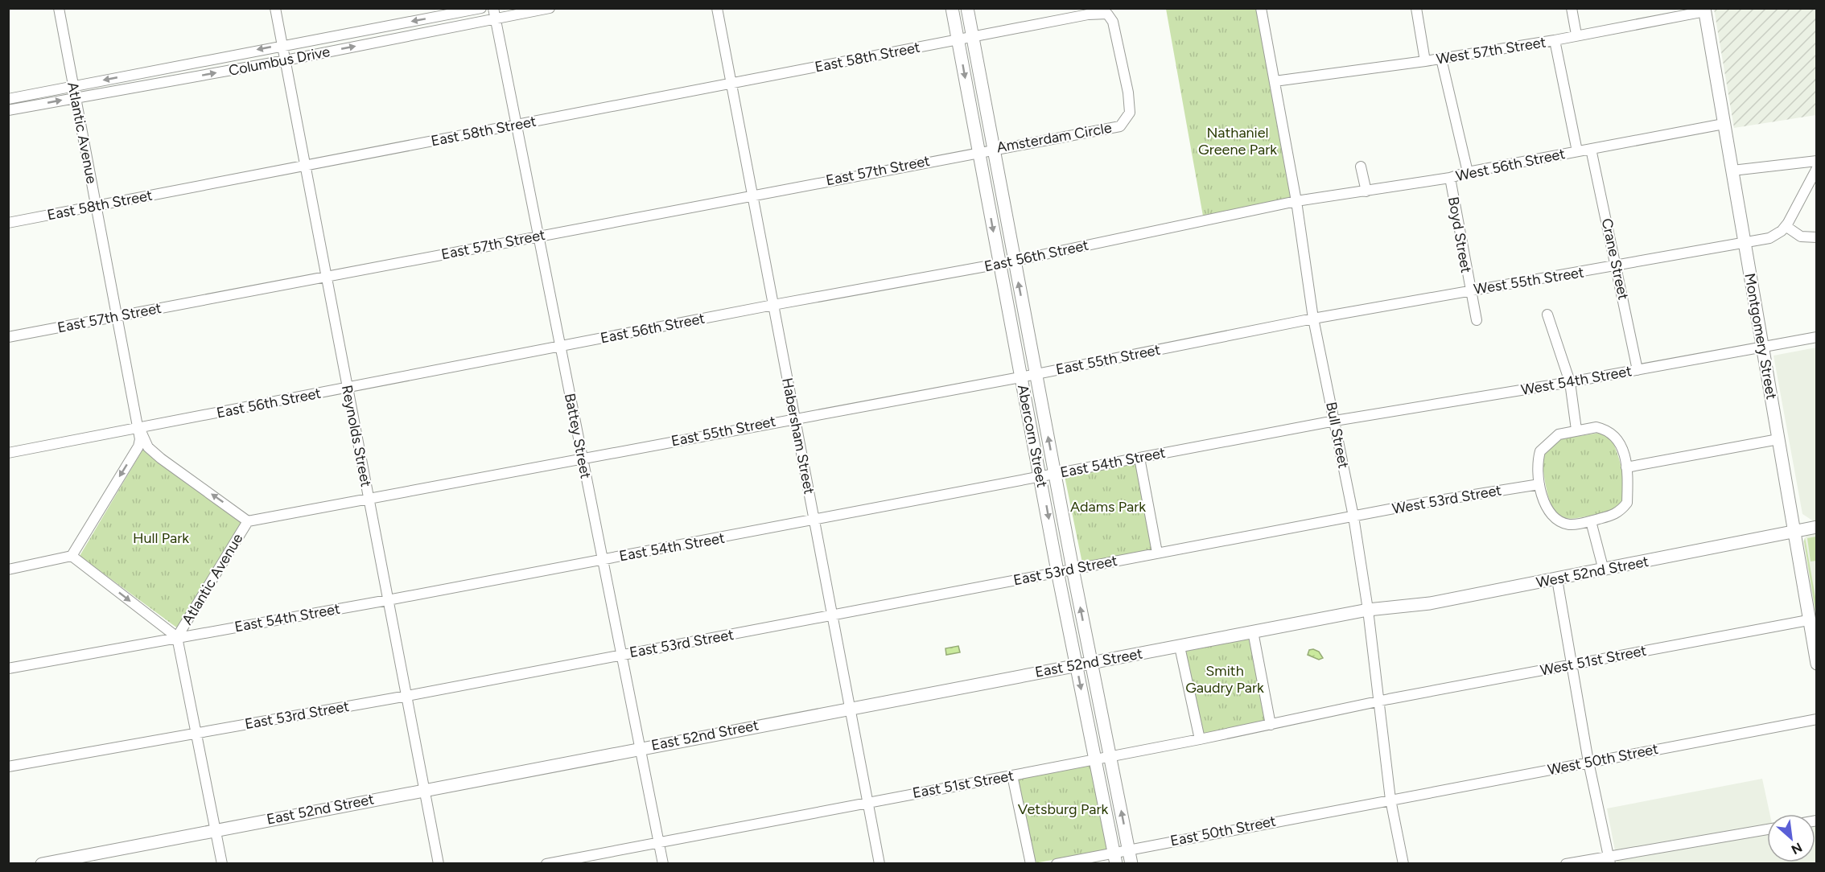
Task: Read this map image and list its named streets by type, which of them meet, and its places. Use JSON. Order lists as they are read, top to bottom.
{
  "streets": {
    "main road": [
      "Montgomery Street",
      "Abercorn Street",
      "West 52nd Street",
      "East 52nd Street"
    ],
    "street": [
      "West 57th Street",
      "East 58th Street",
      "Columbus Drive",
      "Atlantic Avenue",
      "Amsterdam Circle",
      "West 56th Street",
      "East 57th Street",
      "Boyd Street",
      "East 56th Street",
      "Crane Street",
      "West 55th Street",
      "East 55th Street",
      "West 54th Street",
      "Bull Street",
      "Reynolds Street",
      "Battey Street",
      "Habersham Street",
      "East 54th Street",
      "West 53rd Street",
      "East 53rd Street",
      "West 51st Street",
      "West 50th Street",
      "East 51st Street",
      "East 50th Street"
    ]
  },
  "crossings": [
    ["West 57th Street", "Montgomery Street"],
    ["West 57th Street", "Bull Street"],
    ["East 58th Street", "Atlantic Avenue"],
    ["East 58th Street", "Amsterdam Circle"],
    ["East 58th Street", "Reynolds Street"],
    ["East 58th Street", "Battey Street"],
    ["East 58th Street", "Habersham Street"],
    ["East 58th Street", "Abercorn Street"],
    ["Columbus Drive", "Atlantic Avenue"],
    ["Columbus Drive", "Reynolds Street"],
    ["Columbus Drive", "Battey Street"],
    ["Atlantic Avenue", "East 57th Street"],
    ["Atlantic Avenue", "East 56th Street"],
    ["Atlantic Avenue", "East 55th Street"],
    ["Atlantic Avenue", "East 54th Street"],
    ["Atlantic Avenue", "East 53rd Street"],
    ["Atlantic Avenue", "East 52nd Street"],
    ["Amsterdam Circle", "East 57th Street"],
    ["Amsterdam Circle", "Abercorn Street"],
    ["West 56th Street", "Boyd Street"],
    ["West 56th Street", "East 56th Street"],
    ["West 56th Street", "Crane Street"],
    ["West 56th Street", "Montgomery Street"],
    ["West 56th Street", "Bull Street"],
    ["East 57th Street", "Reynolds Street"],
    ["East 57th Street", "Battey Street"],
    ["East 57th Street", "Habersham Street"],
    ["East 57th Street", "Abercorn Street"],
    ["Boyd Street", "West 55th Street"],
    ["East 56th Street", "Bull Street"],
    ["East 56th Street", "Reynolds Street"],
    ["East 56th Street", "Battey Street"],
    ["East 56th Street", "Habersham Street"],
    ["East 56th Street", "Abercorn Street"],
    ["Crane Street", "West 55th Street"],
    ["Crane Street", "West 54th Street"],
    ["West 55th Street", "Montgomery Street"],
    ["West 55th Street", "East 55th Street"],
    ["West 55th Street", "Bull Street"],
    ["Montgomery Street", "West 54th Street"],
    ["Montgomery Street", "West 52nd Street"],
    ["Montgomery Street", "West 51st Street"],
    ["East 55th Street", "Bull Street"],
    ["East 55th Street", "Reynolds Street"],
    ["East 55th Street", "Battey Street"],
    ["East 55th Street", "Habersham Street"],
    ["East 55th Street", "Abercorn Street"],
    ["West 54th Street", "Bull Street"],
    ["West 54th Street", "East 54th Street"],
    ["Bull Street", "East 54th Street"],
    ["Bull Street", "West 53rd Street"],
    ["Bull Street", "East 53rd Street"],
    ["Bull Street", "West 52nd Street"],
    ["Bull Street", "West 51st Street"],
    ["Bull Street", "East 52nd Street"],
    ["Bull Street", "West 50th Street"],
    ["Bull Street", "East 51st Street"],
    ["Bull Street", "East 50th Street"],
    ["Reynolds Street", "East 54th Street"],
    ["Reynolds Street", "East 53rd Street"],
    ["Reynolds Street", "East 52nd Street"],
    ["Battey Street", "East 54th Street"],
    ["Battey Street", "East 53rd Street"],
    ["Battey Street", "East 52nd Street"],
    ["Battey Street", "East 51st Street"],
    ["Habersham Street", "East 54th Street"],
    ["Habersham Street", "East 53rd Street"],
    ["Habersham Street", "East 52nd Street"],
    ["Habersham Street", "East 51st Street"],
    ["Abercorn Street", "East 54th Street"],
    ["Abercorn Street", "East 53rd Street"],
    ["Abercorn Street", "East 52nd Street"],
    ["Abercorn Street", "East 51st Street"],
    ["Abercorn Street", "East 50th Street"],
    ["West 53rd Street", "East 53rd Street"],
    ["West 52nd Street", "East 52nd Street"],
    ["West 51st Street", "East 51st Street"],
    ["West 50th Street", "East 50th Street"]
  ],
  "parks": [
    "Nathaniel Greene Park",
    "Adams Park",
    "Hull Park",
    "Smith Gaudry Park",
    "Vetsburg Park"
  ],
  "north": "bottom right"
}
